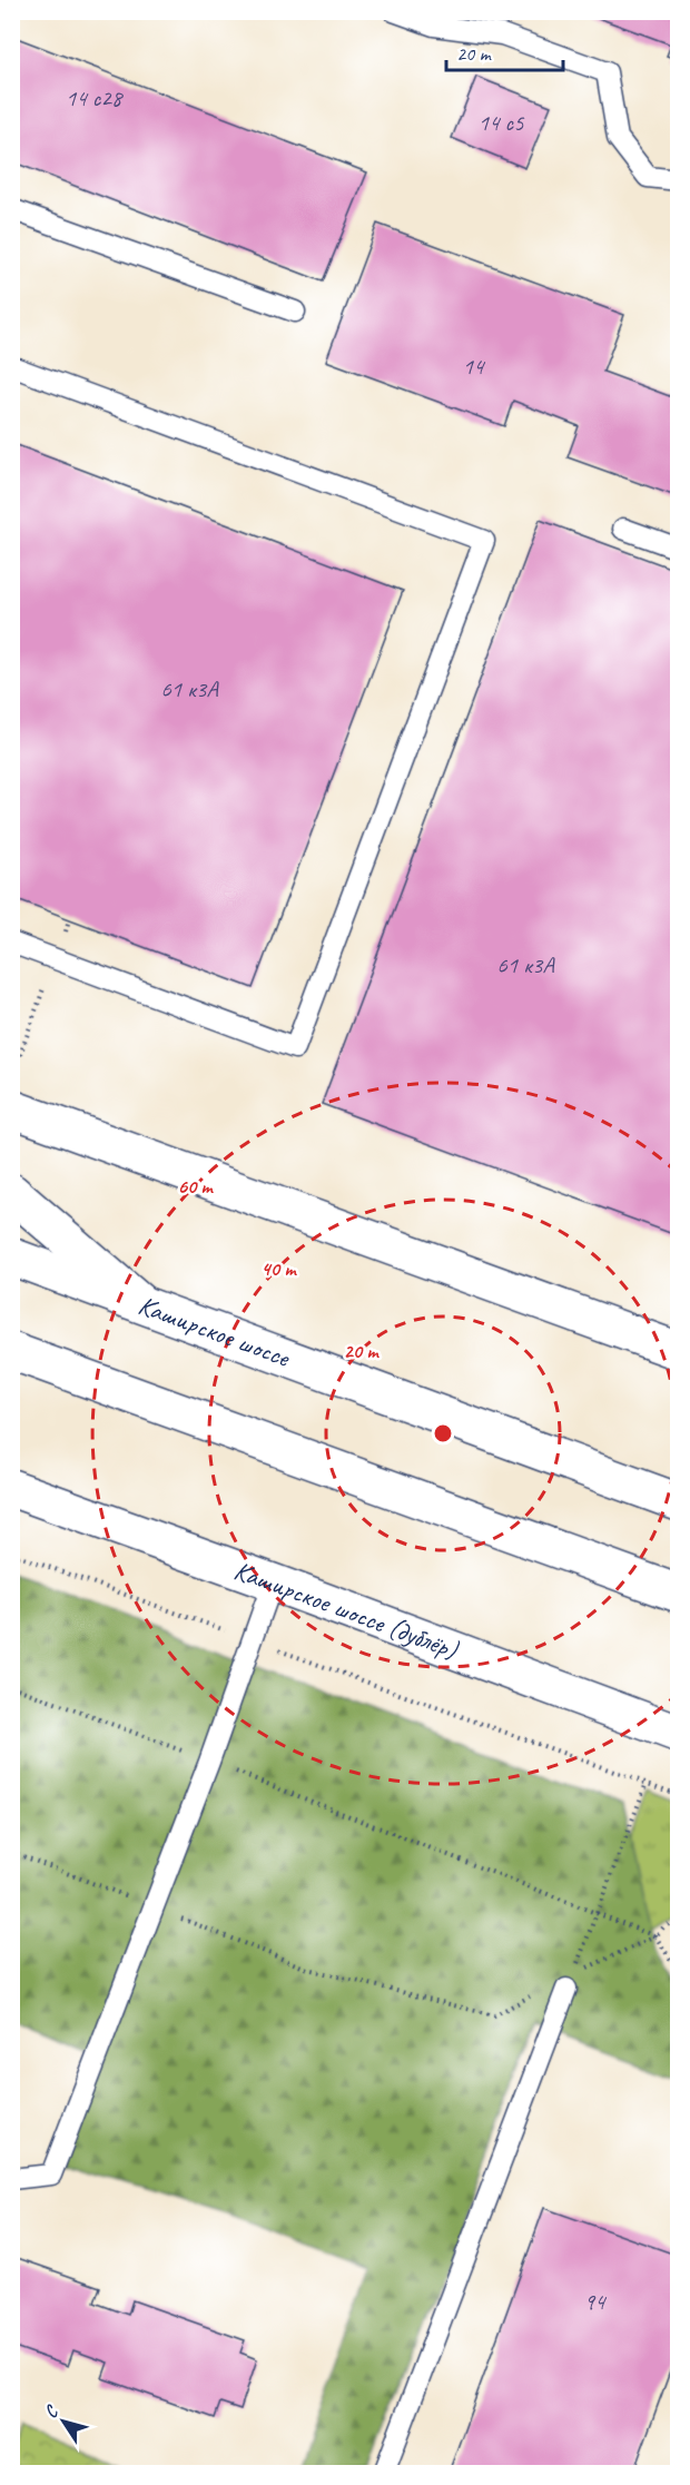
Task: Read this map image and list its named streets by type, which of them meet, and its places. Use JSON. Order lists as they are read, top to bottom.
{
  "streets": {
    "main road": ["Каширское шоссе", "Каширское шоссе (дублёр)"]
  },
  "house_numbers": [
    "14 с28",
    "14 с5",
    "14",
    "61 к3А",
    "61 к3А",
    "94"
  ],
  "scale_bar": "20 m",
  "north": "top left",
  "rings": ["60 m", "40 m", "20 m"]
}
